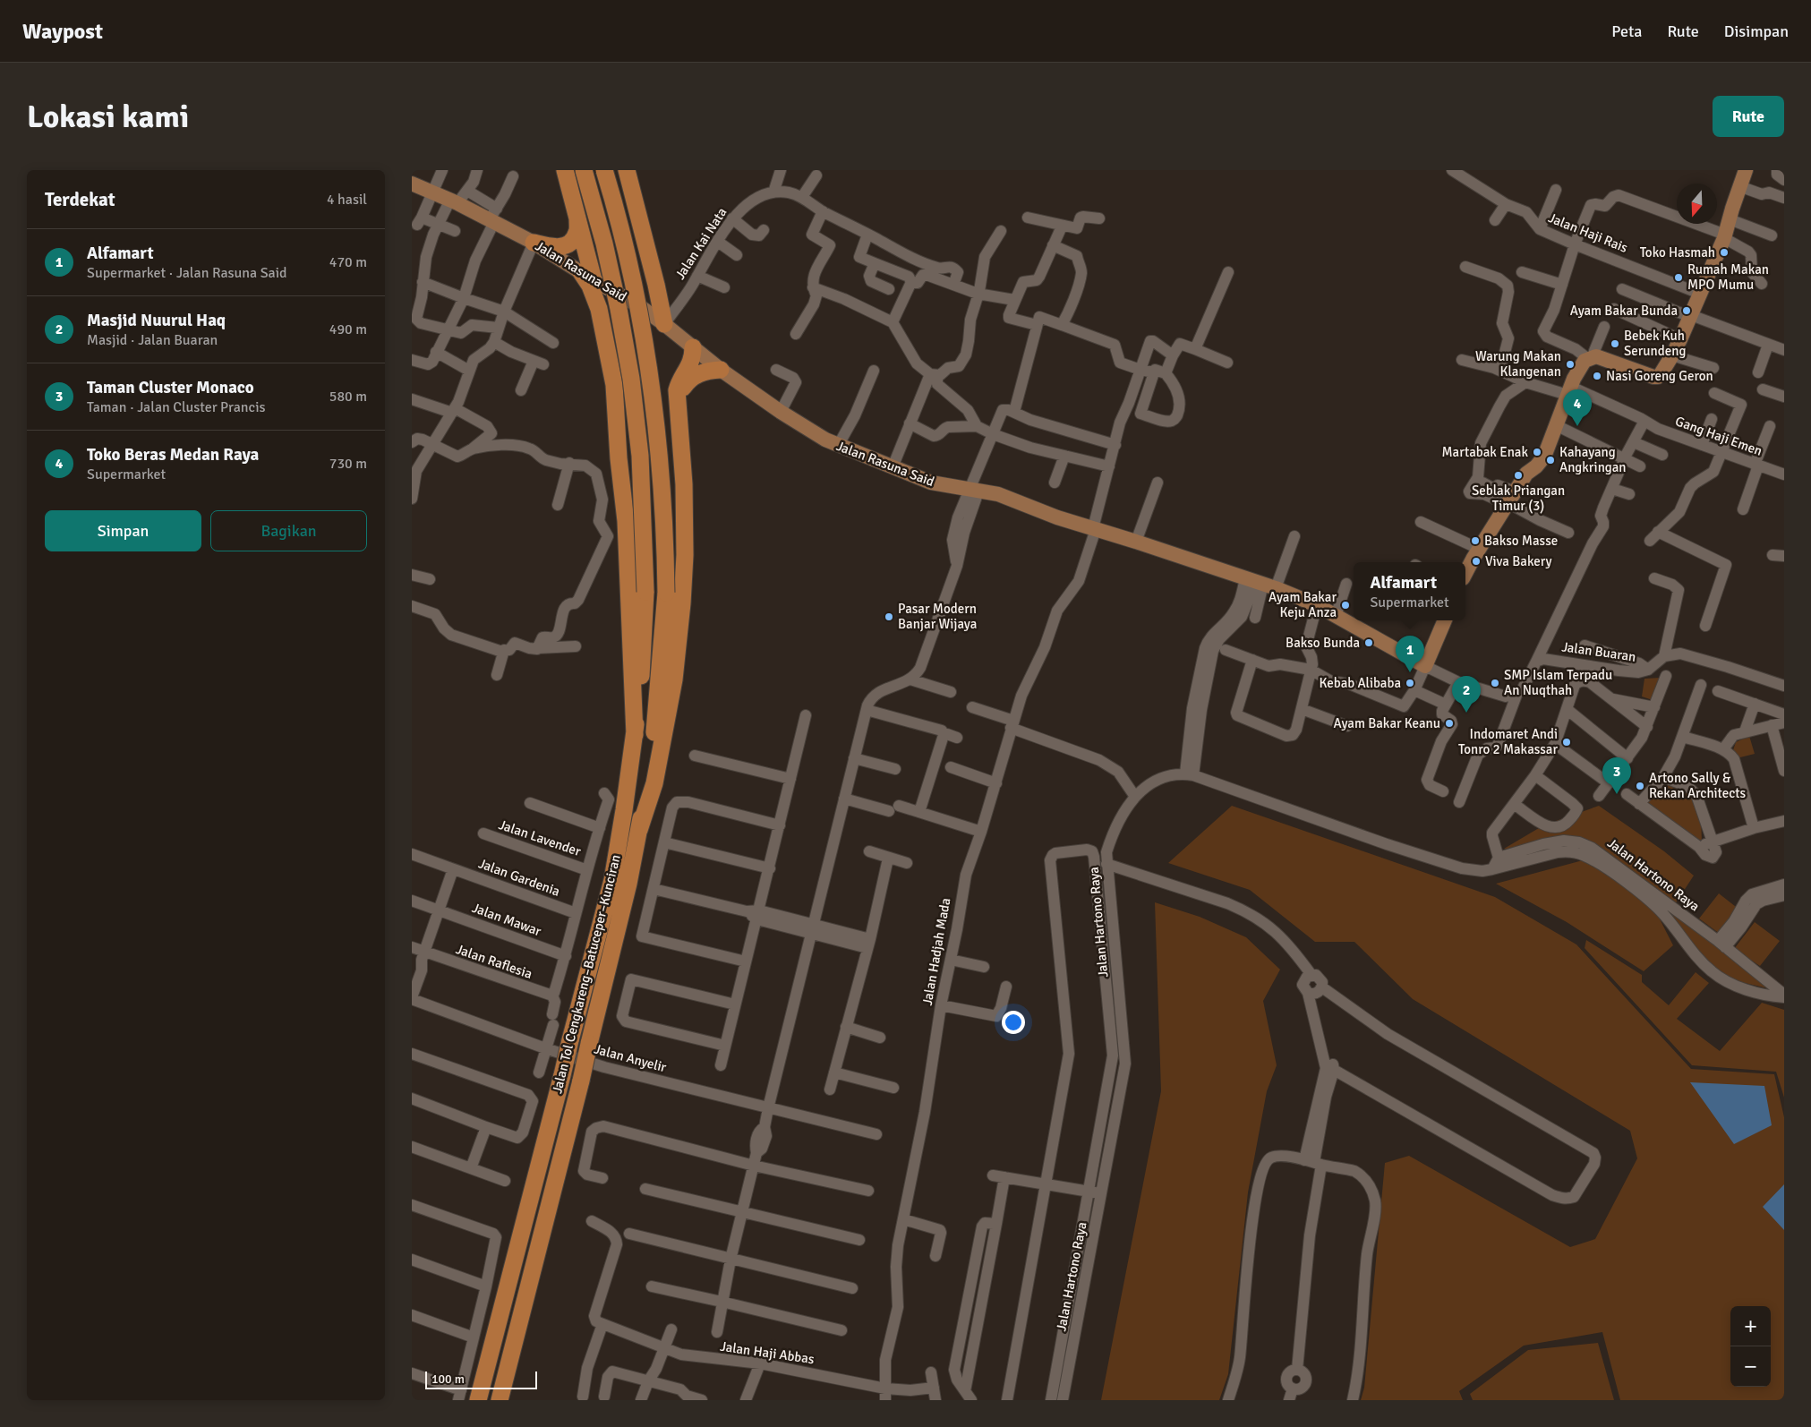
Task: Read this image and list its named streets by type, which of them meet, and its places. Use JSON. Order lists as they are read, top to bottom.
{
  "streets": {
    "highway": ["Jalan Tol Cengkareng–Batuceper–Kunciran"],
    "main road": ["Jalan Rasuna Said"],
    "street": [
      "Jalan Haji Rais",
      "Jalan Kai Nata",
      "Gang Haji Emen",
      "Jalan Buaran",
      "Jalan Lavender",
      "Jalan Hartono Raya",
      "Jalan Gardenia",
      "Jalan Mawar",
      "Jalan Hadjah Mada",
      "Jalan Raflesia",
      "Jalan Anyelir",
      "Jalan Haji Abbas"
    ]
  },
  "crossings": [
    ["Jalan Kai Nata", "Jalan Rasuna Said"],
    ["Jalan Rasuna Said", "Jalan Hadjah Mada"],
    ["Jalan Hadjah Mada", "Jalan Haji Abbas"]
  ],
  "places": [
    "Toko Hasmah",
    "Rumah Makan MPO Mumu",
    "Ayam Bakar Bunda",
    "Bebek Kuh Serundeng",
    "Warung Makan Klangenan",
    "Nasi Goreng Geron",
    "Martabak Enak",
    "Kahayang Angkringan",
    "Seblak Priangan Timur (3)",
    "Bakso Masse",
    "Viva Bakery",
    "Ayam Bakar Keju Anza",
    "Pasar Modern Banjar Wijaya",
    "Bakso Bunda",
    "Kebab Alibaba",
    "SMP Islam Terpadu An Nuqthah",
    "Ayam Bakar Keanu",
    "Indomaret Andi Tonro 2 Makassar",
    "Artono Sally & Rekan Architects"
  ],
  "scale_bar": "100 m",
  "north": "bottom",
  "page": {
    "header": "Waypost",
    "nav": ["Peta", "Rute", "Disimpan"],
    "buttons": [
      "Rute",
      ["Simpan", "Bagikan"]
    ],
    "title": "Lokasi kami",
    "heading": ["Terdekat", "4 hasil"],
    "list": [
      {
        "mark": "1",
        "name": "Alfamart",
        "note": "Supermarket · Jalan Rasuna Said",
        "value": "470 m"
      },
      {
        "mark": "2",
        "name": "Masjid Nuurul Haq",
        "note": "Masjid · Jalan Buaran",
        "value": "490 m"
      },
      {
        "mark": "3",
        "name": "Taman Cluster Monaco",
        "note": "Taman · Jalan Cluster Prancis",
        "value": "580 m"
      },
      {
        "mark": "4",
        "name": "Toko Beras Medan Raya",
        "note": "Supermarket",
        "value": "730 m"
      }
    ],
    "pins": [
      "4",
      "1",
      "2",
      "3"
    ],
    "popup": ["Alfamart", "Supermarket"],
    "map_buttons": ["+", "−"],
    "scale": "100 m"
  }
}
